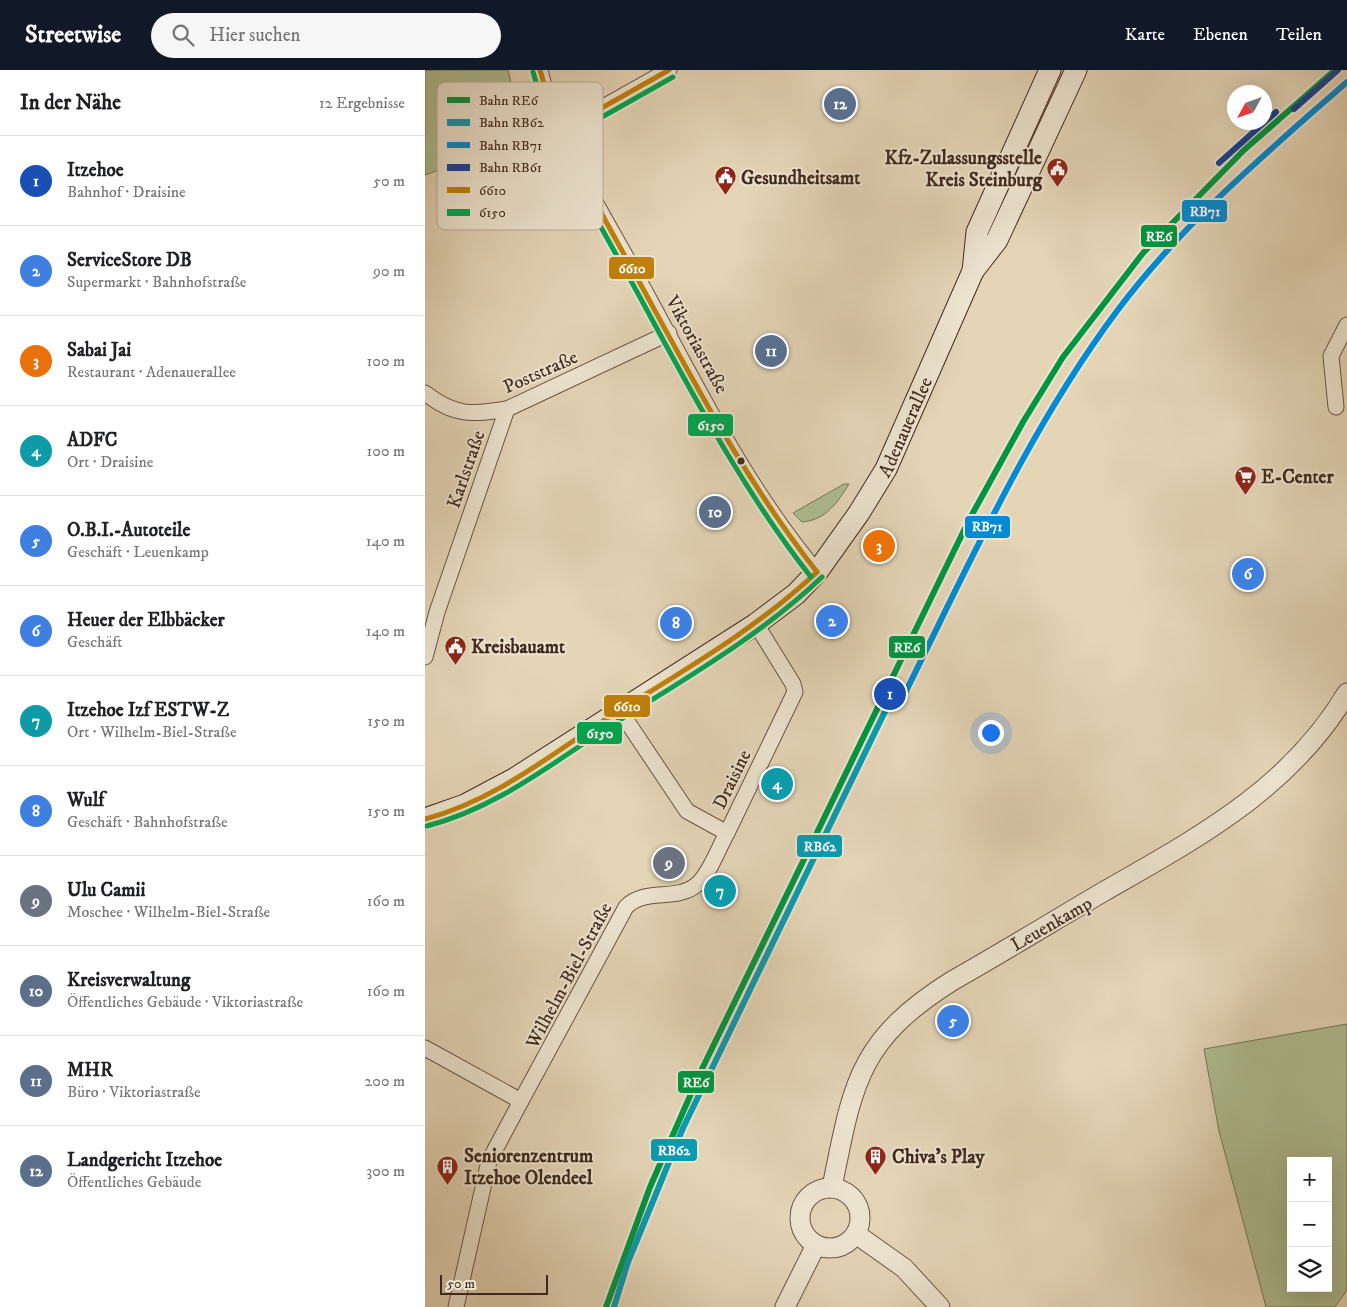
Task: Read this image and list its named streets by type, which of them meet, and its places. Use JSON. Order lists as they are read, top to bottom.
{
  "streets": {
    "main road": ["Adenauerallee"],
    "street": [
      "Viktoriastraße",
      "Poststraße",
      "Karlstraße",
      "Draisine",
      "Leuenkamp",
      "Wilhelm-Biel-Straße"
    ]
  },
  "crossings": [
    ["Viktoriastraße", "Poststraße"],
    ["Viktoriastraße", "Adenauerallee"],
    ["Poststraße", "Karlstraße"],
    ["Adenauerallee", "Draisine"],
    ["Draisine", "Wilhelm-Biel-Straße"]
  ],
  "places": {
    "public building": ["Kfz-Zulassungsstelle Kreis Steinburg", "Gesundheitsamt", "Kreisbauamt"],
    "supermarket": ["E-Center"],
    "building": ["Chiva's Play", "Seniorenzentrum Itzehoe Olendeel"]
  },
  "lines": [
    "rail line RE6",
    "rail line RB61",
    "transit line 6610",
    "transit line 6150",
    "rail line RB71",
    "rail line RB62"
  ],
  "legend": [
    "Bahn RE6",
    "Bahn RB62",
    "Bahn RB71",
    "Bahn RB61",
    "6610",
    "6150"
  ],
  "scale_bar": "50 m",
  "north": "bottom left",
  "page": {
    "header": "Streetwise",
    "search": "Hier suchen",
    "nav": ["Karte", "Ebenen", "Teilen"],
    "heading": ["In der Nähe", "12 Ergebnisse"],
    "pins": [
      "12",
      "11",
      "10",
      "3",
      "6",
      "2",
      "8",
      "1",
      "4",
      "9",
      "7",
      "5"
    ],
    "list": [
      {
        "mark": "1",
        "name": "Itzehoe",
        "note": "Bahnhof · Draisine",
        "value": "50 m"
      },
      {
        "mark": "2",
        "name": "ServiceStore DB",
        "note": "Supermarkt · Bahnhofstraße",
        "value": "90 m"
      },
      {
        "mark": "3",
        "name": "Sabai Jai",
        "note": "Restaurant · Adenauerallee",
        "value": "100 m"
      },
      {
        "mark": "4",
        "name": "ADFC",
        "note": "Ort · Draisine",
        "value": "100 m"
      },
      {
        "mark": "5",
        "name": "O.B.I.-Autoteile",
        "note": "Geschäft · Leuenkamp",
        "value": "140 m"
      },
      {
        "mark": "6",
        "name": "Heuer der Elbbäcker",
        "note": "Geschäft",
        "value": "140 m"
      },
      {
        "mark": "7",
        "name": "Itzehoe Izf ESTW-Z",
        "note": "Ort · Wilhelm-Biel-Straße",
        "value": "150 m"
      },
      {
        "mark": "8",
        "name": "Wulf",
        "note": "Geschäft · Bahnhofstraße",
        "value": "150 m"
      },
      {
        "mark": "9",
        "name": "Ulu Camii",
        "note": "Moschee · Wilhelm-Biel-Straße",
        "value": "160 m"
      },
      {
        "mark": "10",
        "name": "Kreisverwaltung",
        "note": "Öffentliches Gebäude · Viktoriastraße",
        "value": "160 m"
      },
      {
        "mark": "11",
        "name": "MHR",
        "note": "Büro · Viktoriastraße",
        "value": "200 m"
      },
      {
        "mark": "12",
        "name": "Landgericht Itzehoe",
        "note": "Öffentliches Gebäude",
        "value": "300 m"
      }
    ],
    "map_buttons": ["+", "−"],
    "scale": "50 m"
  }
}
